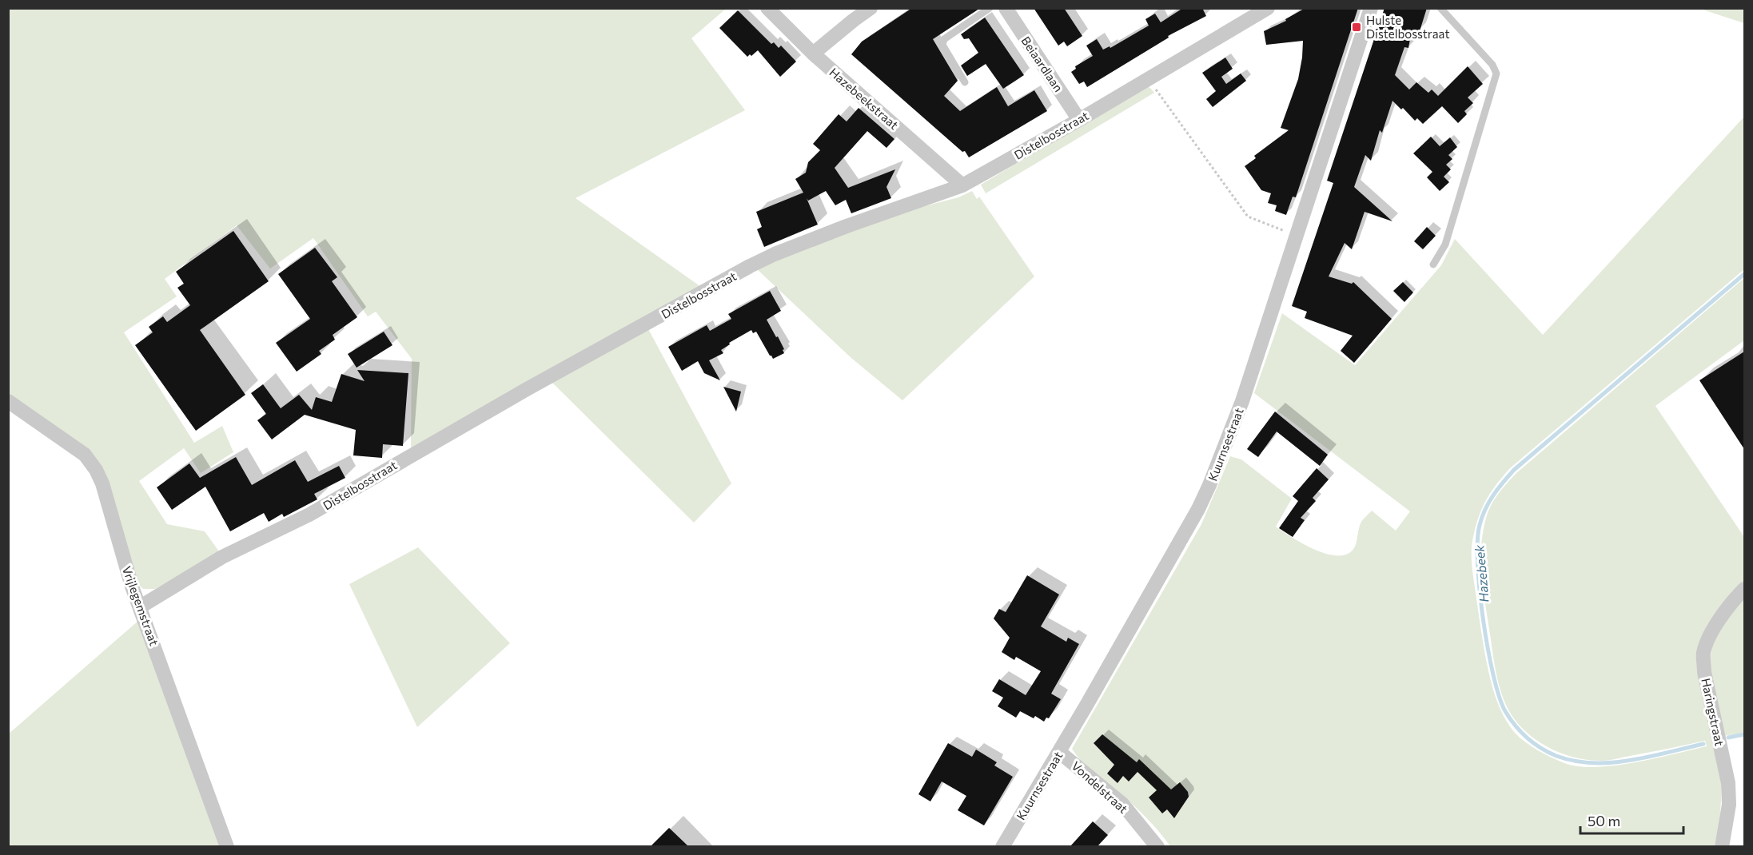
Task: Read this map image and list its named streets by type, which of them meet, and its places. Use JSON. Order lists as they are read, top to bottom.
{
  "streets": {
    "street": [
      "Beiaardlaan",
      "Hazebeekstraat",
      "Distelbosstraat",
      "Kuurnsestraat",
      "Vrijlegemstraat",
      "Haringstraat",
      "Vondelstraat"
    ]
  },
  "crossings": [
    ["Beiaardlaan", "Distelbosstraat"],
    ["Hazebeekstraat", "Distelbosstraat"],
    ["Distelbosstraat", "Vrijlegemstraat"],
    ["Kuurnsestraat", "Vondelstraat"]
  ],
  "water": ["Hazebeek"],
  "places": {
    "transit": ["Hulste Distelbosstraat"]
  },
  "scale_bar": "50 m"
}
